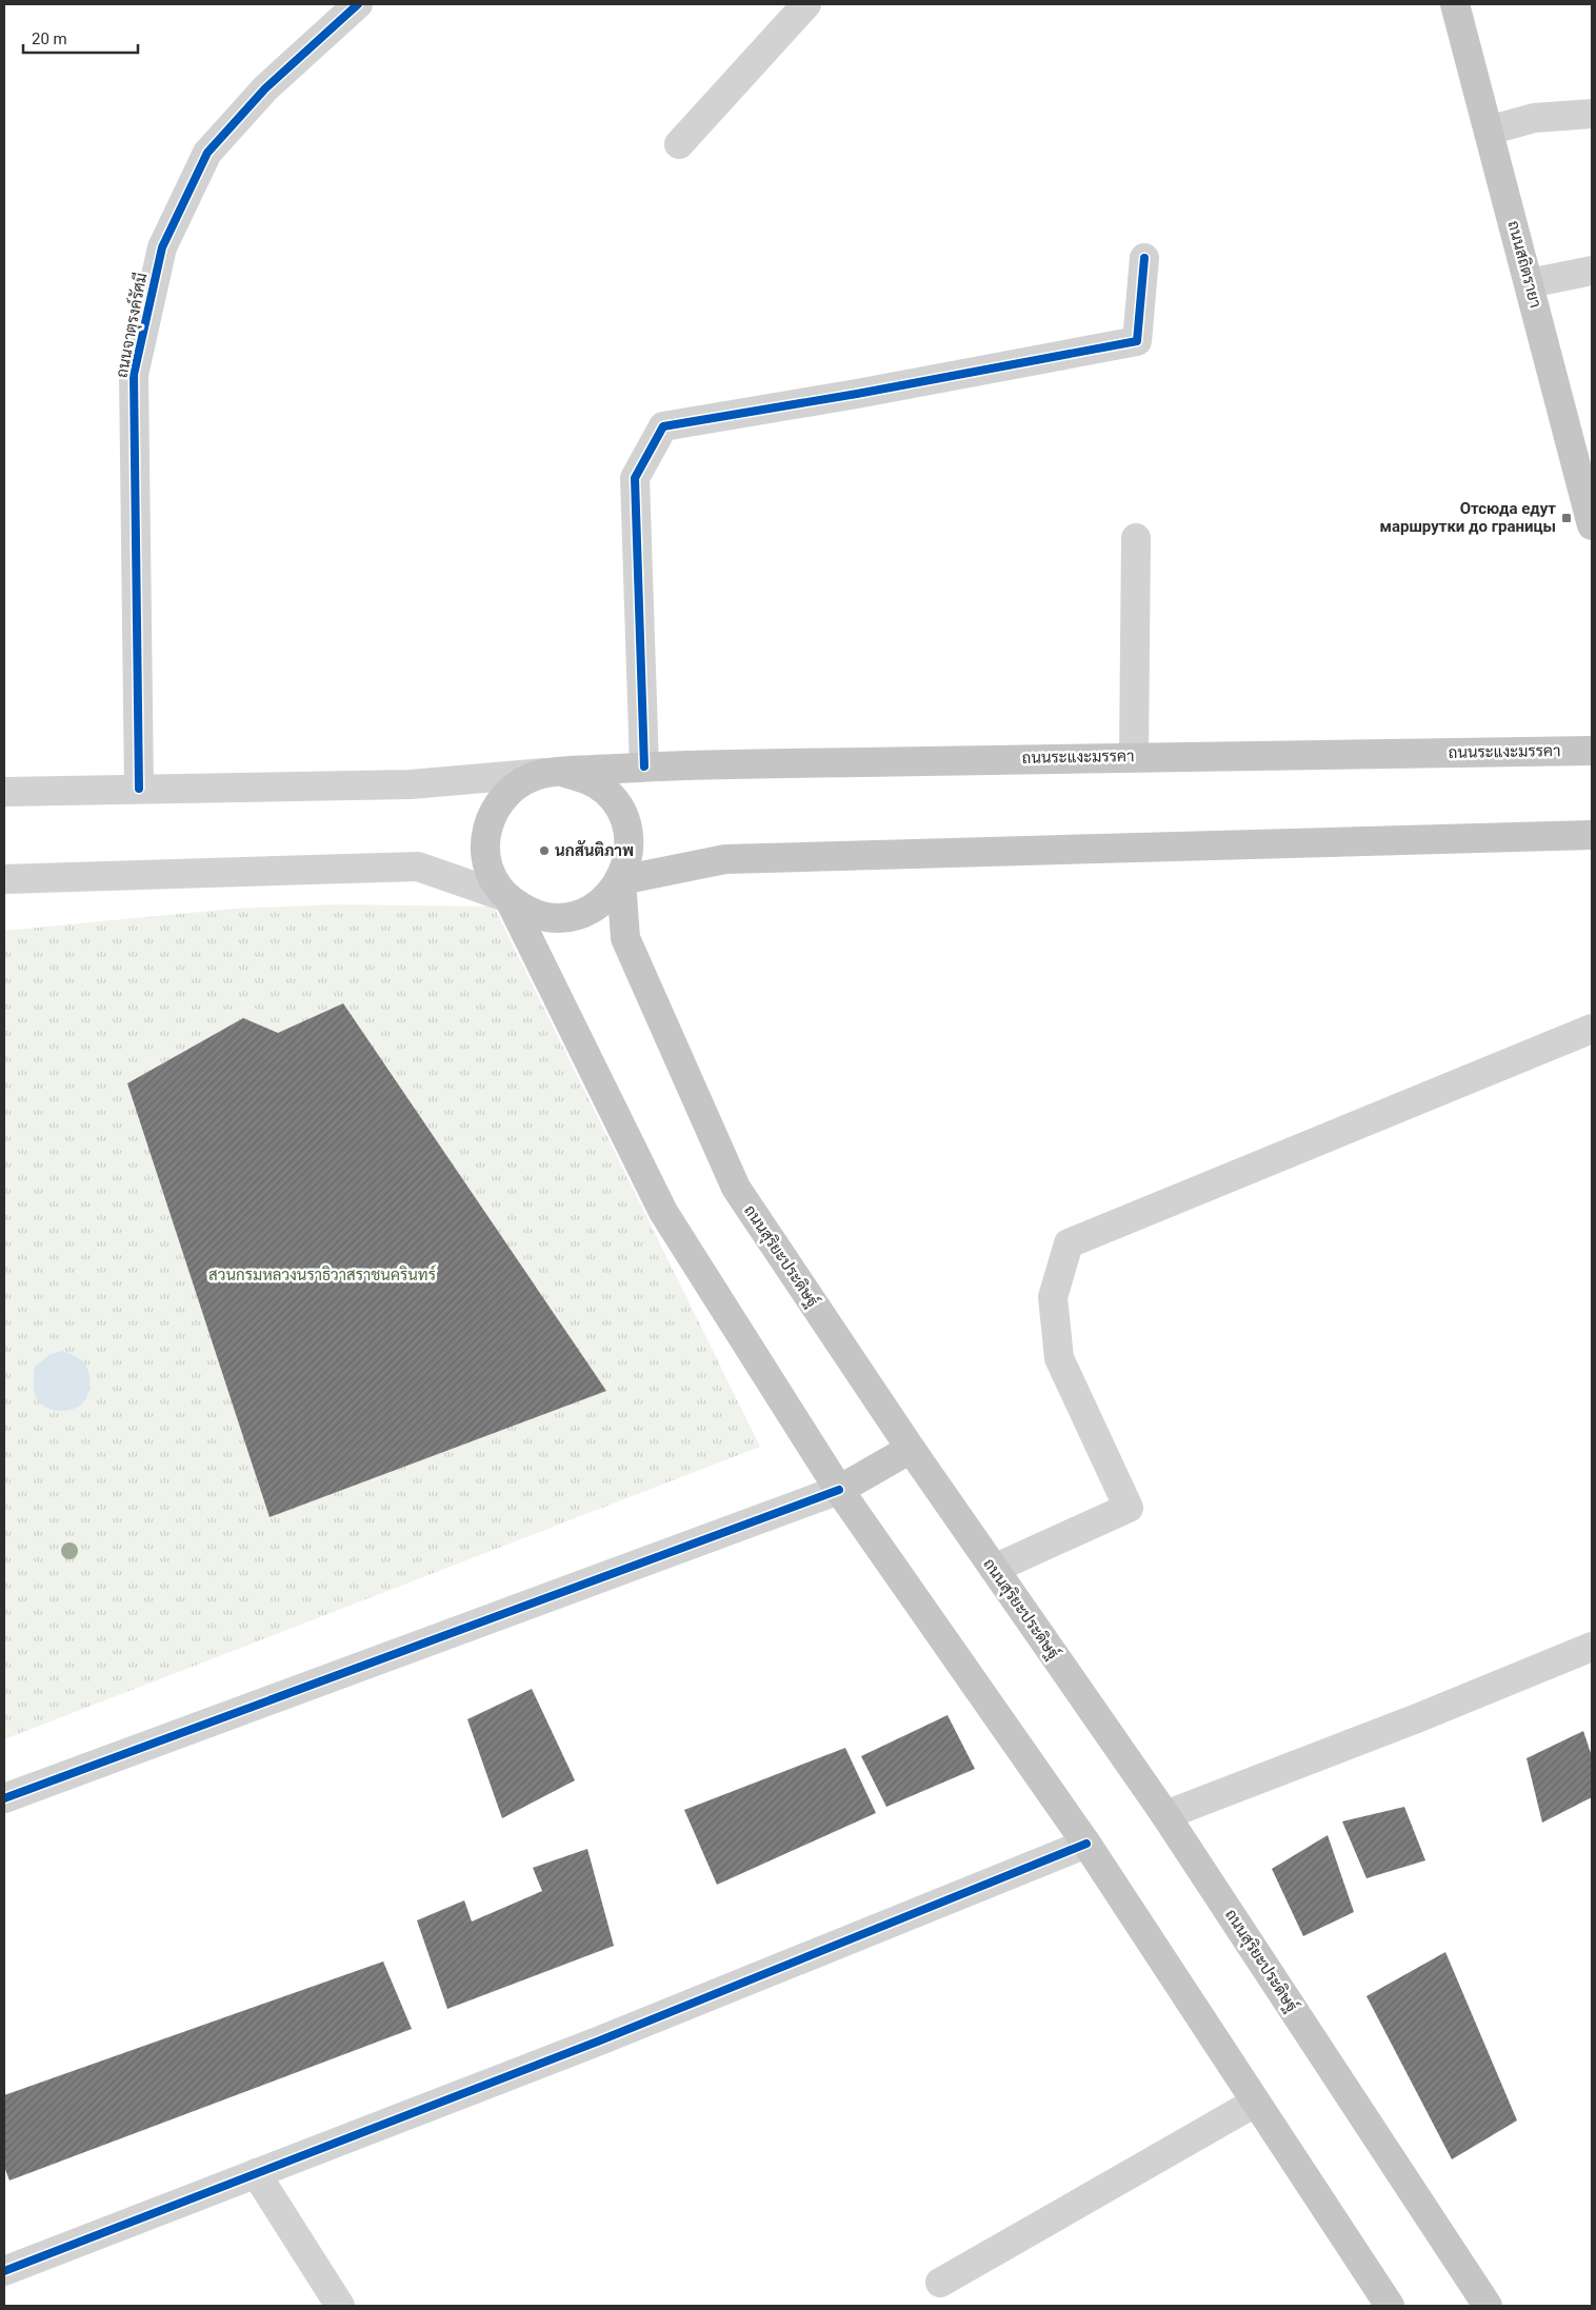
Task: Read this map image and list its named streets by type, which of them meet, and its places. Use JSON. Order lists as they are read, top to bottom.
{
  "streets": {
    "main road": ["ถนนสถิตรายา", "ถนนระแงะมรรคา", "ถนนสุริยะประดิษฐ์"],
    "street": ["ถนนจาตุรงค์รัศมี"]
  },
  "crossings": [
    ["ถนนระแงะมรรคา", "ถนนสุริยะประดิษฐ์"]
  ],
  "parks": ["สวนกรมหลวงนราธิวาสราชนครินทร์"],
  "places": {
    "transit": ["Отсюда едут маршрутки до границы"],
    "other": ["นกสันติภาพ"]
  },
  "scale_bar": "20 m"
}
